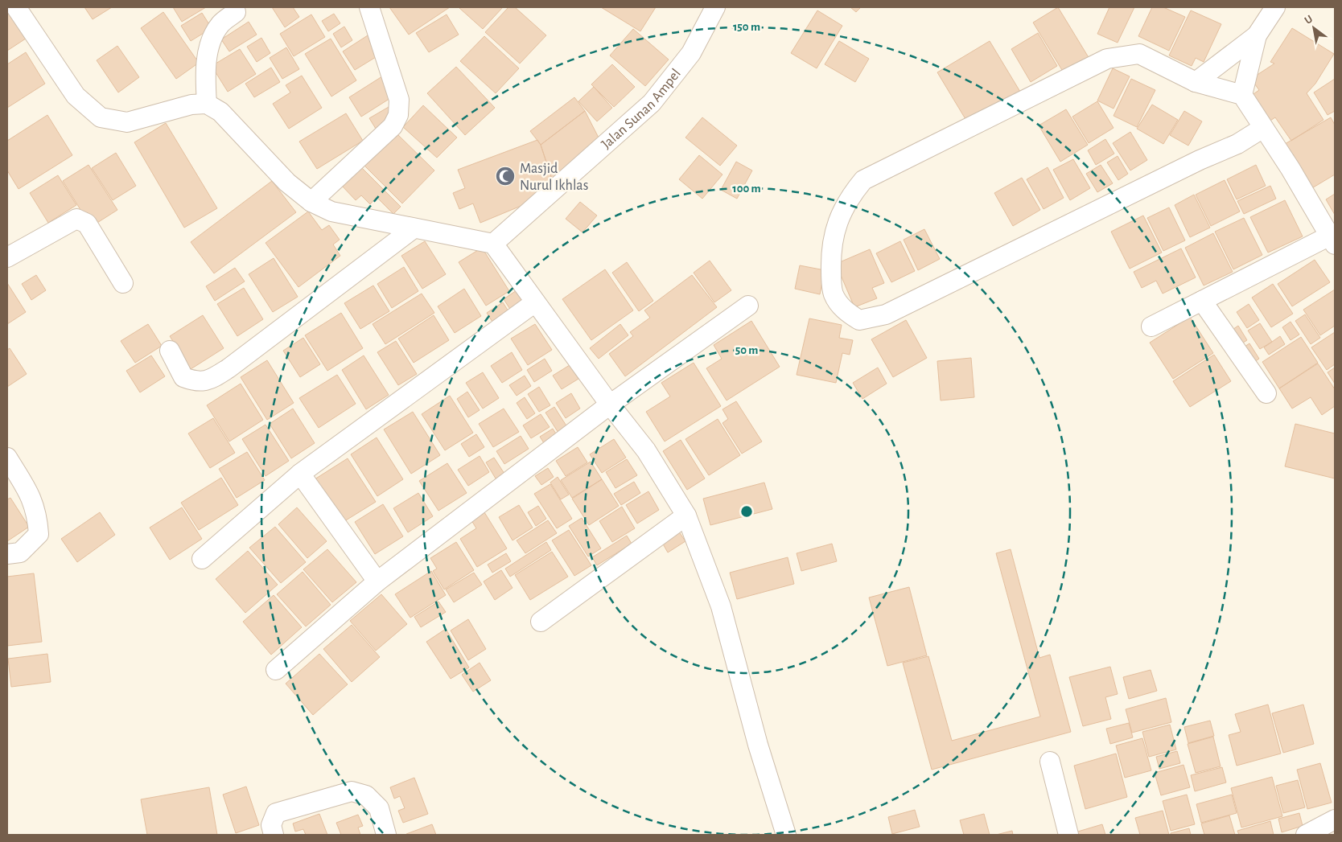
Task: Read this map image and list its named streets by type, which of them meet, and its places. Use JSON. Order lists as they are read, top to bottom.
{
  "streets": {
    "street": ["Jalan Sunan Ampel"]
  },
  "places": {
    "mosque": ["Masjid Nurul Ikhlas"]
  },
  "north": "top left",
  "rings": ["150 m", "100 m", "50 m"]
}
